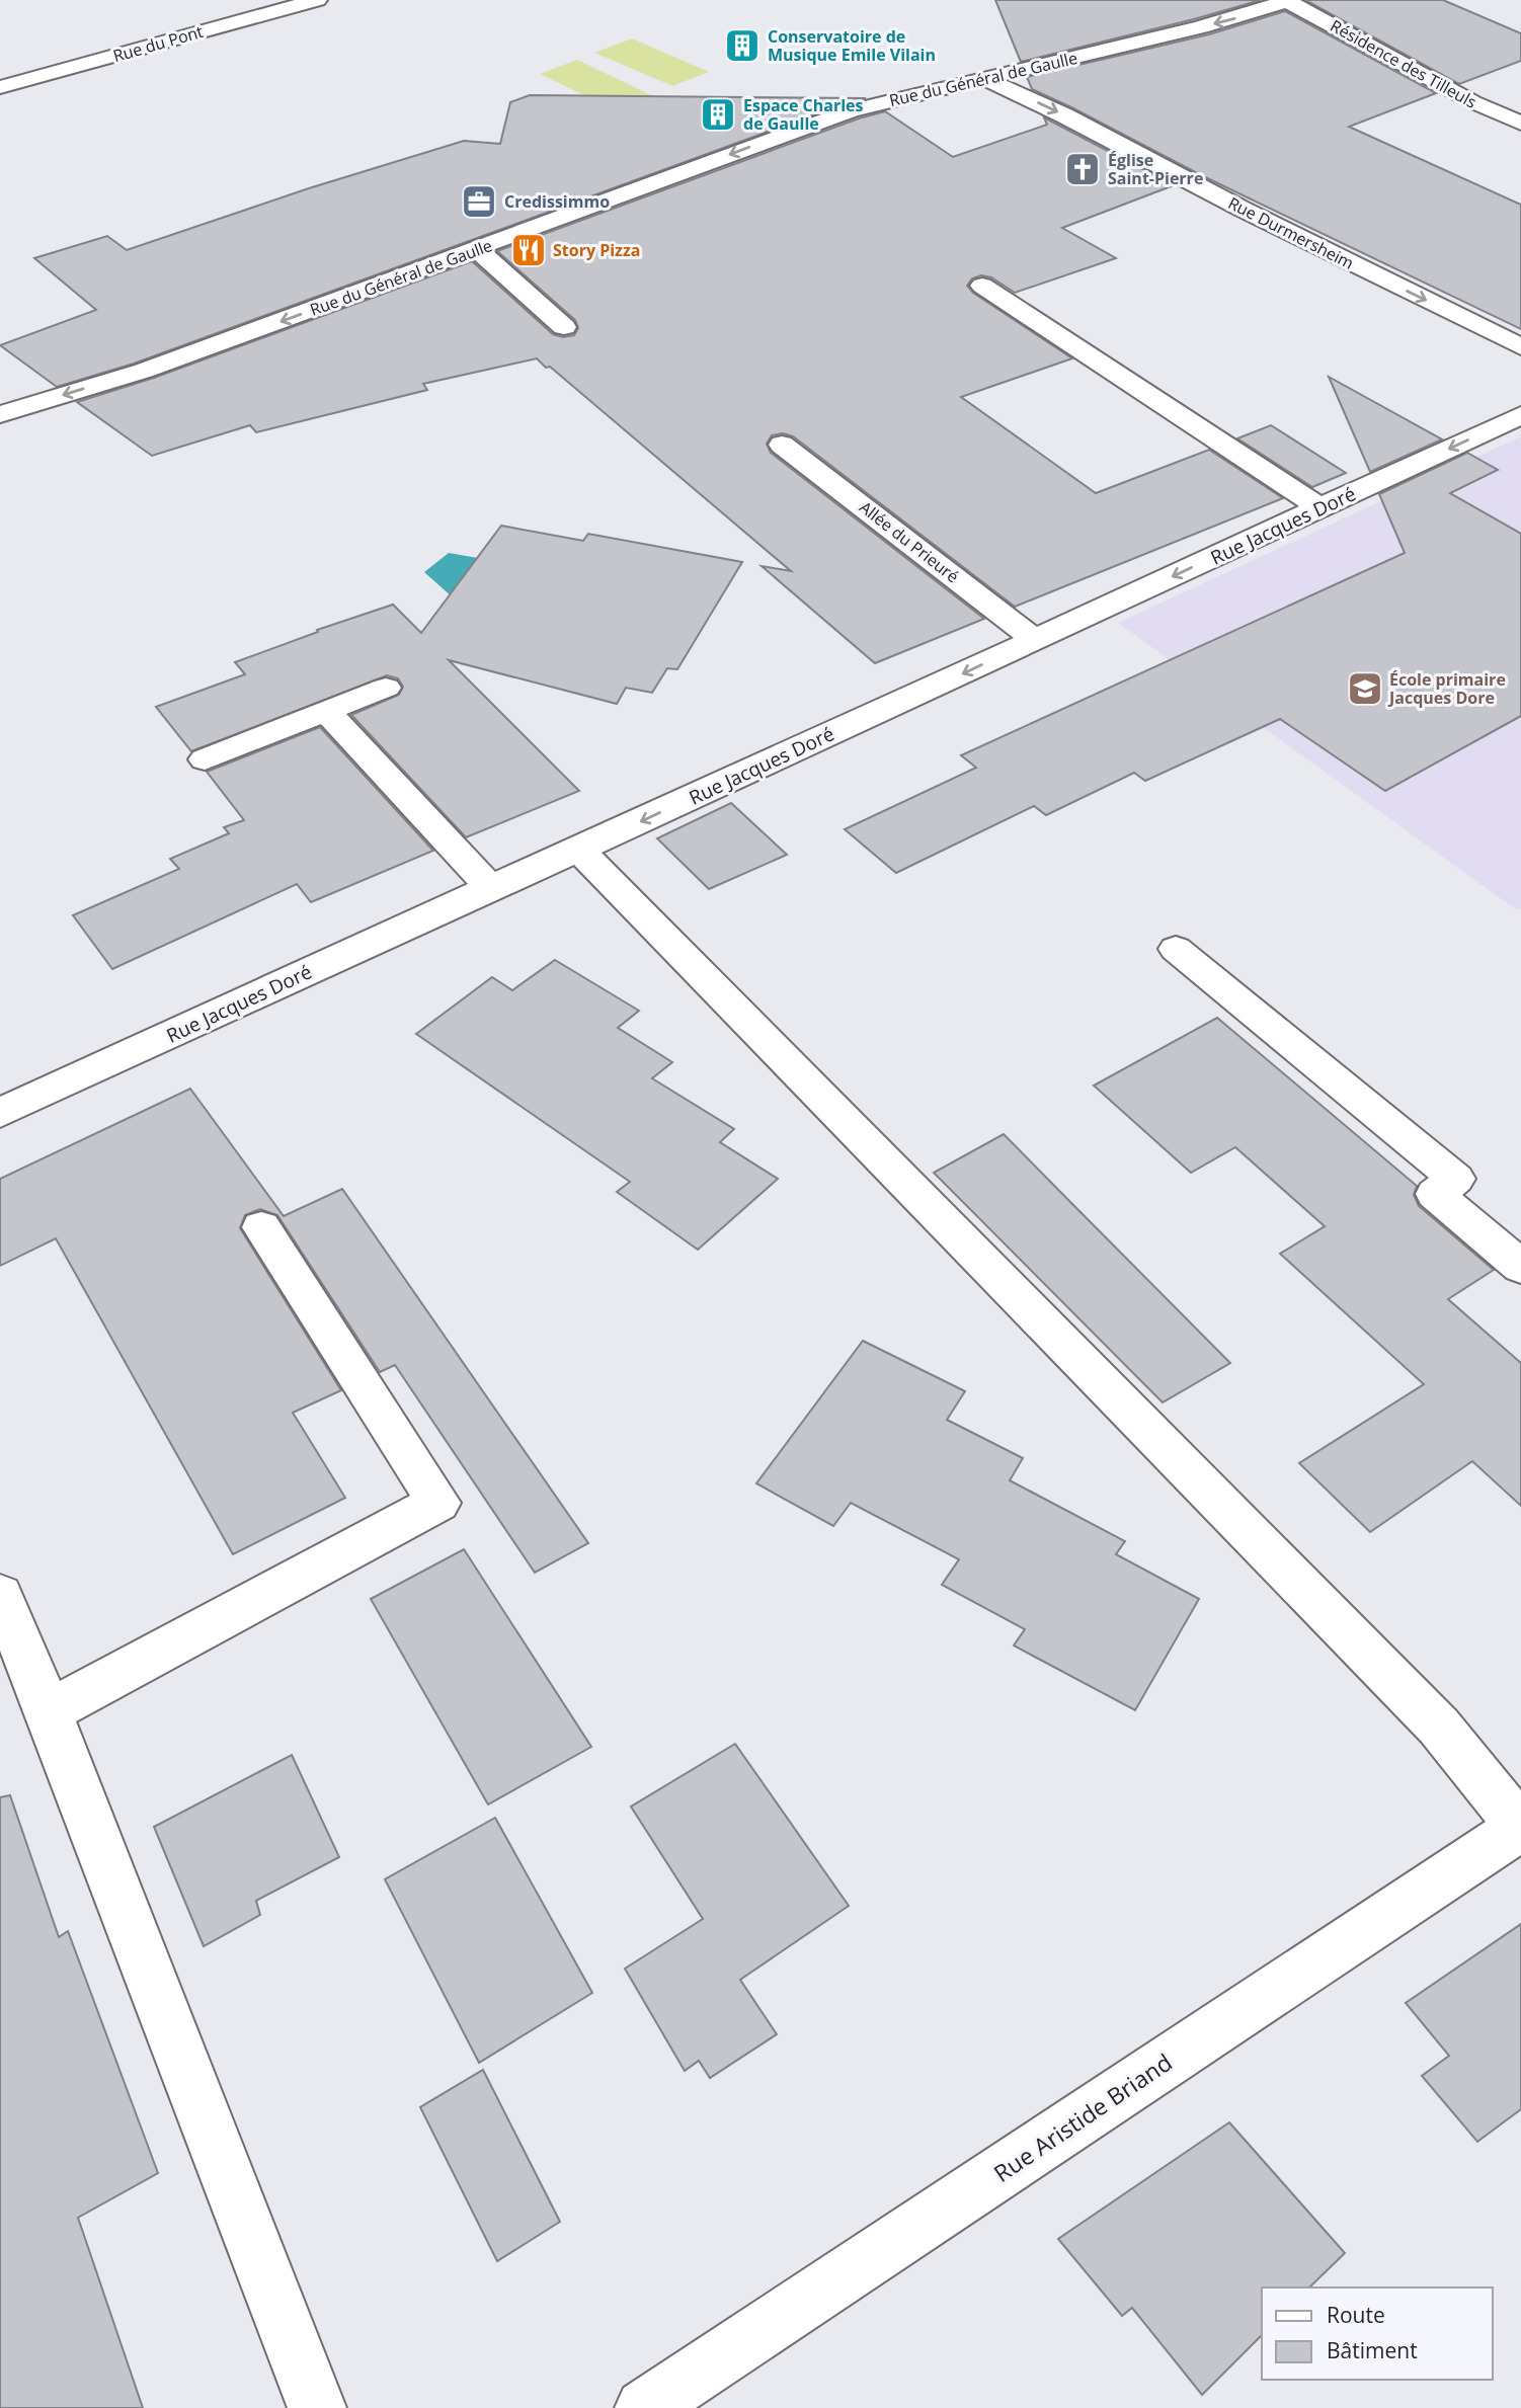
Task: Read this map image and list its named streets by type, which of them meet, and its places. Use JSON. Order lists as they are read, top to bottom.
{
  "streets": {
    "street": [
      "Rue du Pont",
      "Résidence des Tilleuls",
      "Rue du Général de Gaulle",
      "Rue Durmersheim",
      "Rue Jacques Doré",
      "Allée du Prieuré",
      "Rue Aristide Briand"
    ]
  },
  "crossings": [
    ["Résidence des Tilleuls", "Rue du Général de Gaulle"],
    ["Rue du Général de Gaulle", "Rue Durmersheim"],
    ["Rue Jacques Doré", "Allée du Prieuré"]
  ],
  "one_way": ["Rue du Général de Gaulle", "Rue Jacques Doré"],
  "places": {
    "building": ["Conservatoire de Musique Emile Vilain", "Espace Charles de Gaulle"],
    "church": ["Église Saint-Pierre"],
    "office": ["Credissimmo"],
    "restaurant": ["Story Pizza"],
    "school or university": ["École primaire Jacques Dore"]
  },
  "legend": ["Route", "Bâtiment"]
}
